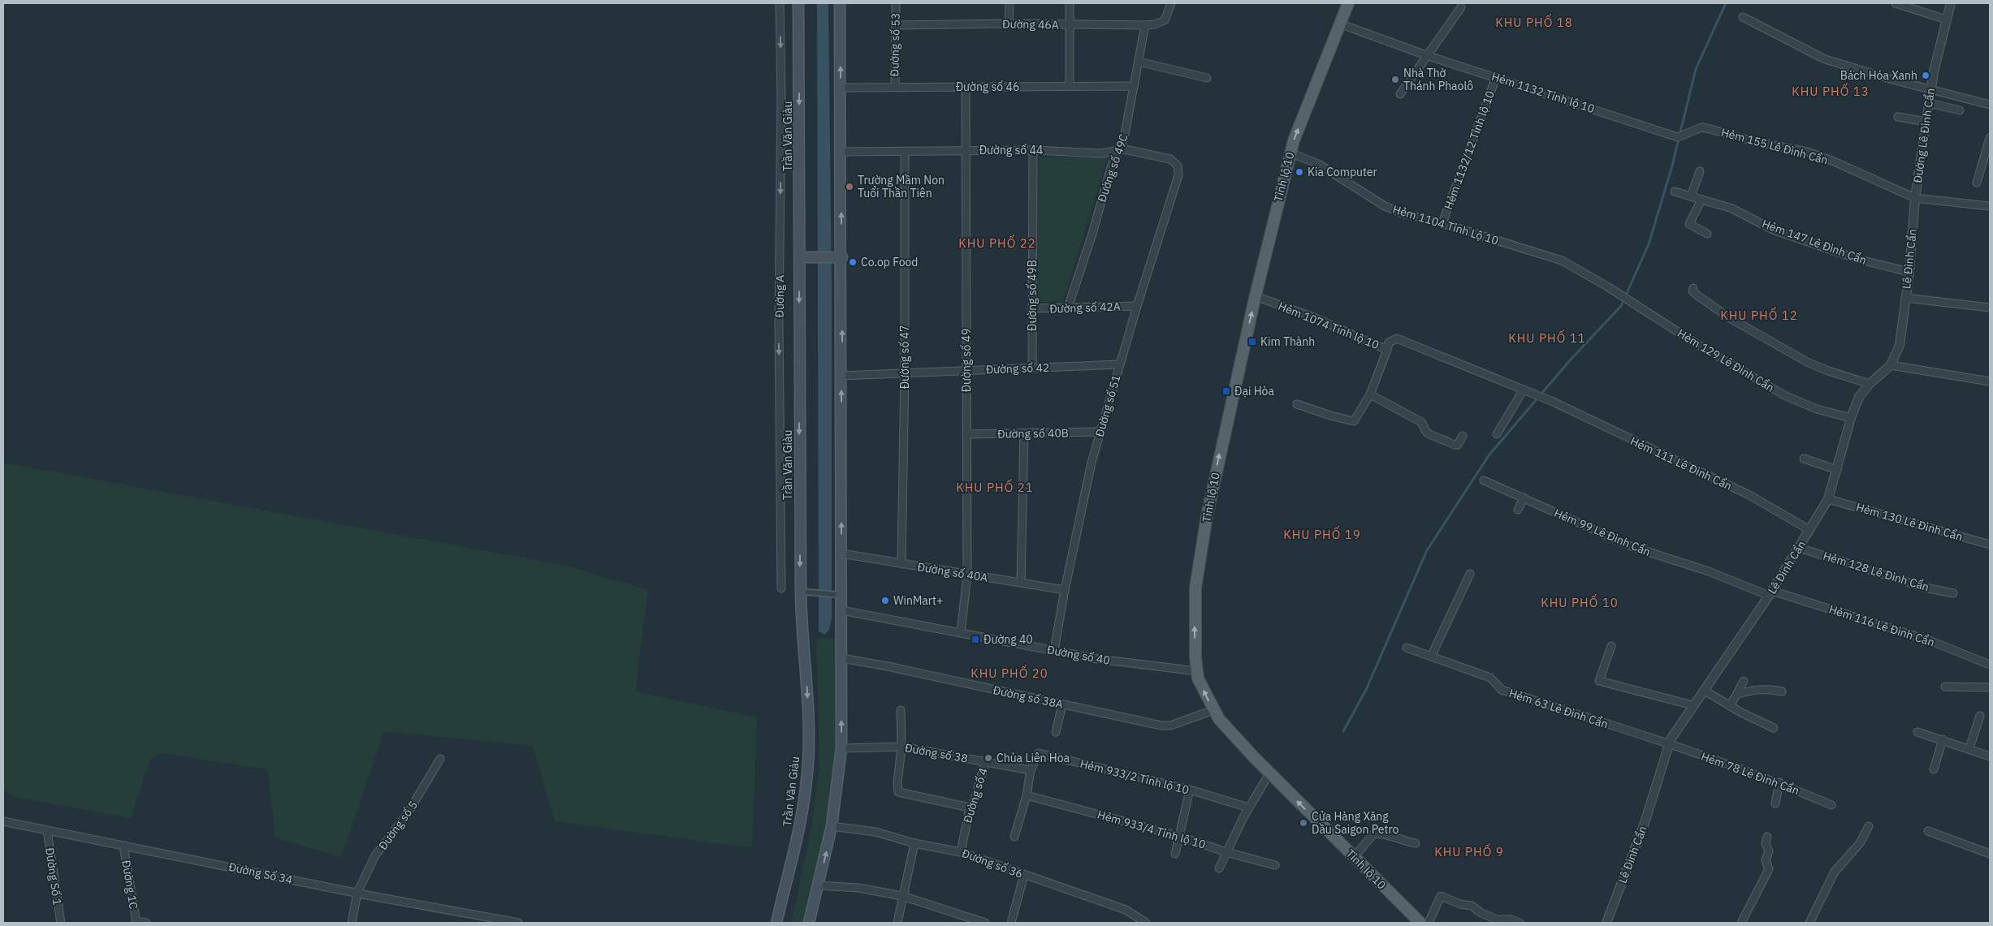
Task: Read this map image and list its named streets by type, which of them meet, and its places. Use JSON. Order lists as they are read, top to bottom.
{
  "streets": {
    "main road": ["Trần Văn Giàu", "Tỉnh lộ 10"],
    "street": [
      "Đường 46A",
      "Đường số 53",
      "Đường số 46",
      "Hẻm 1132 Tỉnh lộ 10",
      "Đường Lê Đình Cẩn",
      "Hẻm 155 Lê Đình Cẩn",
      "Đường số 44",
      "Hẻm 1132/12 Tỉnh lộ 10",
      "Đường số 49C",
      "Hẻm 1104 Tỉnh Lộ 10",
      "Hẻm 147 Lê Đình Cẩn",
      "Lê Đình Cẩn",
      "Đường số 49B",
      "Đường A",
      "Đường số 42A",
      "Hẻm 1074 Tỉnh lộ 10",
      "Đường số 47",
      "Đường số 49",
      "Hẻm 129 Lê Đình Cẩn",
      "Đường số 42",
      "Đường số 51",
      "Đường số 40B",
      "Hẻm 111 Lê Đình Cẩn",
      "Hẻm 130 Lê Đình Cẩn",
      "Hẻm 99 Lê Đình Cẩn",
      "Hẻm 128 Lê Đình Cẩn",
      "Đường số 40A",
      "Hẻm 116 Lê Đình Cẩn",
      "Đường số 40",
      "Đường số 38A",
      "Hẻm 63 Lê Đình Cẩn",
      "Đường số 38",
      "Hẻm 78 Lê Đình Cẩn",
      "Hẻm 933/2 Tỉnh lộ 10",
      "Đường số 4",
      "Đường số 5",
      "Hẻm 933/4 Tỉnh lộ 10",
      "Đường số 36",
      "Đường Số 34",
      "Đường Số 1",
      "Đường 1C"
    ]
  },
  "crossings": [
    ["Đường 46A", "Đường số 53"],
    ["Đường 46A", "Đường số 49C"],
    ["Đường số 53", "Đường số 46"],
    ["Đường số 46", "Đường số 49C"],
    ["Đường số 46", "Đường số 49"],
    ["Hẻm 1132 Tỉnh lộ 10", "Hẻm 155 Lê Đình Cẩn"],
    ["Hẻm 1132 Tỉnh lộ 10", "Hẻm 1132/12 Tỉnh lộ 10"],
    ["Hẻm 1132 Tỉnh lộ 10", "Tỉnh lộ 10"],
    ["Đường Lê Đình Cẩn", "Hẻm 155 Lê Đình Cẩn"],
    ["Đường Lê Đình Cẩn", "Lê Đình Cẩn"],
    ["Hẻm 155 Lê Đình Cẩn", "Lê Đình Cẩn"],
    ["Đường số 44", "Đường số 49C"],
    ["Đường số 44", "Đường số 49B"],
    ["Đường số 44", "Đường số 47"],
    ["Đường số 44", "Đường số 49"],
    ["Đường số 44", "Đường số 51"],
    ["Hẻm 1132/12 Tỉnh lộ 10", "Hẻm 1104 Tỉnh Lộ 10"],
    ["Đường số 49C", "Đường số 42A"],
    ["Tỉnh lộ 10", "Hẻm 1104 Tỉnh Lộ 10"],
    ["Tỉnh lộ 10", "Hẻm 1074 Tỉnh lộ 10"],
    ["Tỉnh lộ 10", "Đường số 40"],
    ["Tỉnh lộ 10", "Đường số 38A"],
    ["Hẻm 1104 Tỉnh Lộ 10", "Hẻm 129 Lê Đình Cẩn"],
    ["Hẻm 147 Lê Đình Cẩn", "Lê Đình Cẩn"],
    ["Lê Đình Cẩn", "Hẻm 129 Lê Đình Cẩn"],
    ["Lê Đình Cẩn", "Hẻm 111 Lê Đình Cẩn"],
    ["Lê Đình Cẩn", "Hẻm 130 Lê Đình Cẩn"],
    ["Lê Đình Cẩn", "Hẻm 99 Lê Đình Cẩn"],
    ["Lê Đình Cẩn", "Hẻm 128 Lê Đình Cẩn"],
    ["Lê Đình Cẩn", "Hẻm 116 Lê Đình Cẩn"],
    ["Lê Đình Cẩn", "Hẻm 63 Lê Đình Cẩn"],
    ["Lê Đình Cẩn", "Hẻm 78 Lê Đình Cẩn"],
    ["Đường số 49B", "Đường số 42A"],
    ["Đường số 49B", "Đường số 42"],
    ["Đường số 42A", "Đường số 51"],
    ["Hẻm 1074 Tỉnh lộ 10", "Hẻm 111 Lê Đình Cẩn"],
    ["Đường số 47", "Đường số 42"],
    ["Đường số 47", "Đường số 40A"],
    ["Đường số 49", "Đường số 42"],
    ["Đường số 49", "Đường số 40B"],
    ["Đường số 49", "Đường số 40A"],
    ["Đường số 49", "Đường số 40"],
    ["Đường số 42", "Đường số 51"],
    ["Đường số 51", "Đường số 40B"],
    ["Đường số 51", "Đường số 40A"],
    ["Đường số 51", "Đường số 40"],
    ["Hẻm 99 Lê Đình Cẩn", "Hẻm 116 Lê Đình Cẩn"],
    ["Hẻm 63 Lê Đình Cẩn", "Hẻm 78 Lê Đình Cẩn"],
    ["Đường số 38", "Hẻm 933/2 Tỉnh lộ 10"],
    ["Đường số 38", "Đường số 4"],
    ["Đường số 4", "Đường số 36"],
    ["Đường số 5", "Đường Số 34"],
    ["Đường Số 34", "Đường Số 1"],
    ["Đường Số 34", "Đường 1C"]
  ],
  "one_way": ["Tỉnh lộ 10", "Đường A"],
  "districts": [
    "KHU PHỐ 18",
    "KHU PHỐ 13",
    "KHU PHỐ 22",
    "KHU PHỐ 12",
    "KHU PHỐ 11",
    "KHU PHỐ 21",
    "KHU PHỐ 19",
    "KHU PHỐ 10",
    "KHU PHỐ 20",
    "KHU PHỐ 9"
  ],
  "places": {
    "other": [
      "Bách Hóa Xanh",
      "Nhà Thờ Thánh Phaolô",
      "Kia Computer",
      "Trường Mầm Non Tuổi Thần Tiên",
      "Co.op Food",
      "WinMart+",
      "Chùa Liên Hoa",
      "Cửa Hàng Xăng Dầu Saigon Petro"
    ],
    "transit": ["Kim Thành", "Đại Hòa", "Đường 40"]
  }
}
